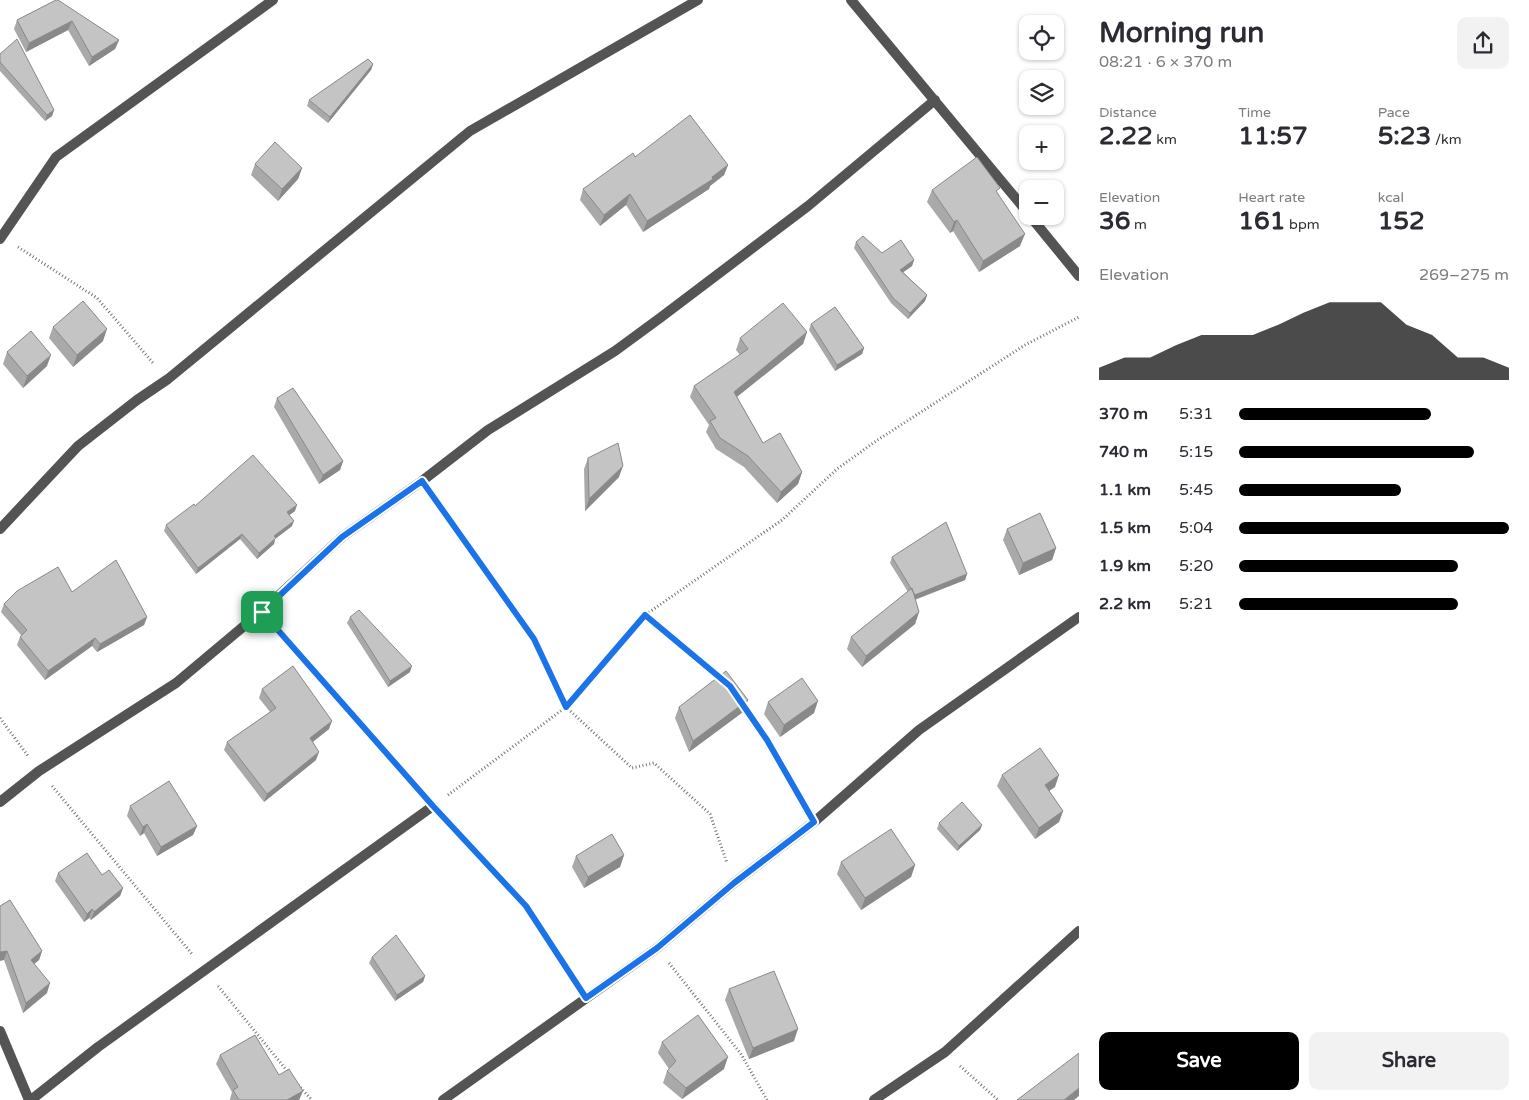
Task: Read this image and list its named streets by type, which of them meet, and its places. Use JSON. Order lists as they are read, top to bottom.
{
  "page": {
    "heading": ["Morning run", "08:21 · 6 × 370 m"],
    "map_buttons": ["+", "−"],
    "stats": [
      ["Distance", "2.22 km"],
      ["Time", "11:57"],
      ["Pace", "5:23 /km"],
      ["Elevation", "36 m"],
      ["Heart rate", "161 bpm"],
      ["kcal", "152"]
    ],
    "chart": ["Elevation", "269–275 m"],
    "list": [
      {
        "name": "370 m",
        "note": "5:31"
      },
      {
        "name": "740 m",
        "note": "5:15"
      },
      {
        "name": "1.1 km",
        "note": "5:45"
      },
      {
        "name": "1.5 km",
        "note": "5:04"
      },
      {
        "name": "1.9 km",
        "note": "5:20"
      },
      {
        "name": "2.2 km",
        "note": "5:21"
      }
    ],
    "buttons": ["Save", "Share"]
  }
}
